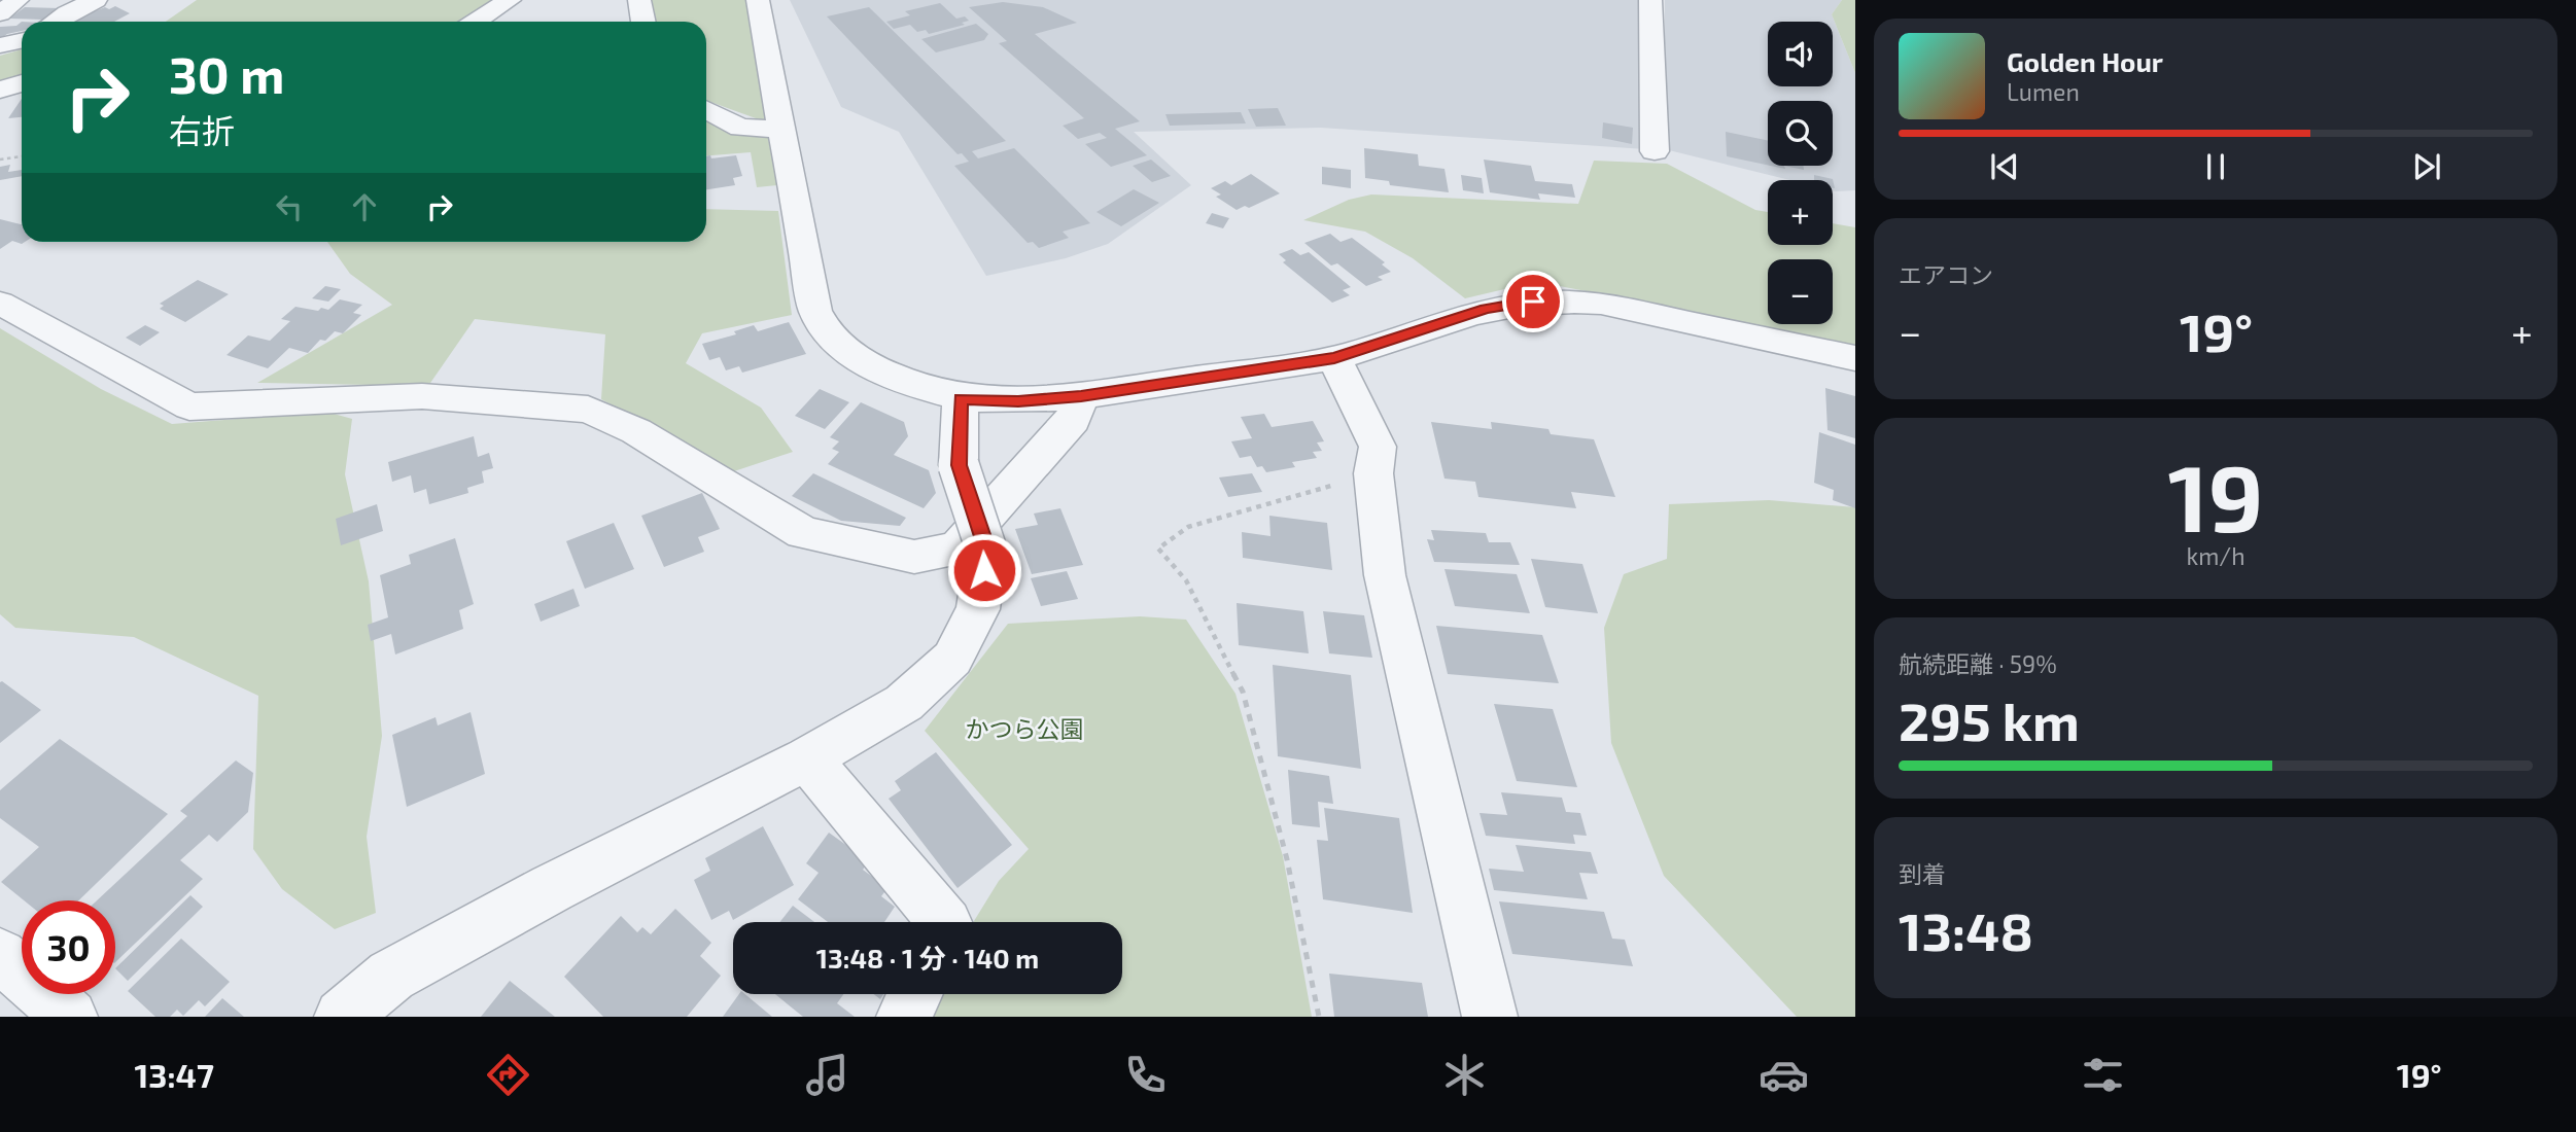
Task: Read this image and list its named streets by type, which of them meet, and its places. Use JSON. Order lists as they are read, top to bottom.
{
  "parks": ["かつら公園"],
  "page": {
    "map_buttons": ["+", "−"],
    "turn": ["30 m", "右折"],
    "song": ["Golden Hour", "Lumen"],
    "tile": [
      "エアコン",
      ["19", "km/h"],
      ["航続距離 · 59%", "295 km"],
      ["到着", "13:48"]
    ],
    "heat": ["−", "19°", "+"],
    "limit": "30",
    "trip": "13:48 · 1 分 · 140 m",
    "tabs": ["13:47", "19°"]
  }
}
